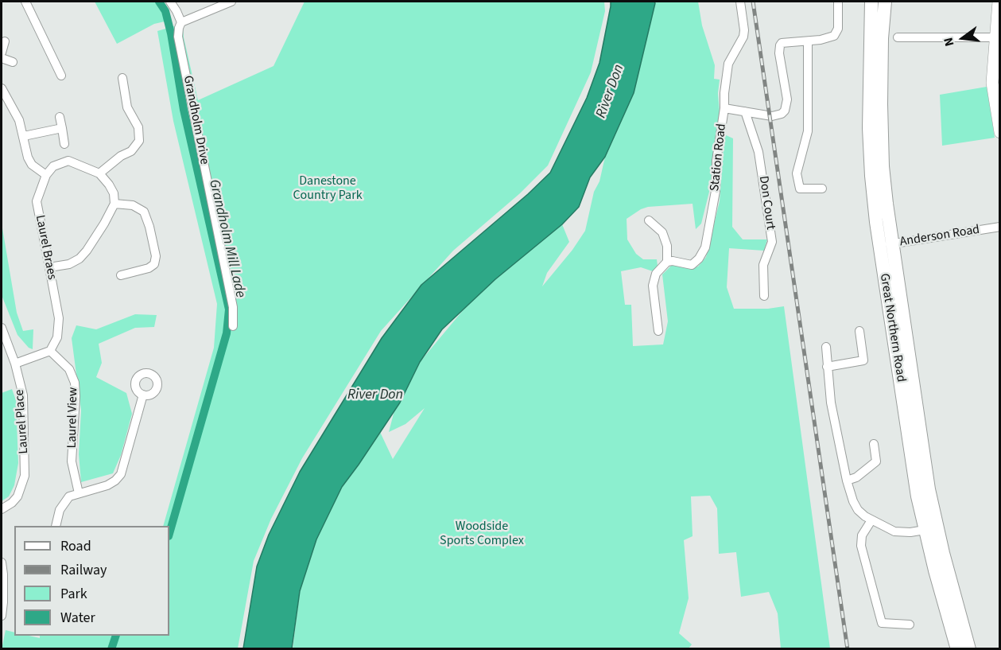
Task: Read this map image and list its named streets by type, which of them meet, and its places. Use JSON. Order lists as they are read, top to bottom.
{
  "streets": {
    "main road": ["Great Northern Road"],
    "street": [
      "Grandholm Drive",
      "Station Road",
      "Don Court",
      "Anderson Road",
      "Laurel Braes",
      "Laurel View",
      "Laurel Place"
    ]
  },
  "crossings": [
    ["Station Road", "Don Court"],
    ["Anderson Road", "Great Northern Road"],
    ["Laurel Braes", "Laurel View"]
  ],
  "water": ["River Don", "Grandholm Mill Lade"],
  "parks": ["Danestone Country Park", "Woodside Sports Complex"],
  "legend": [
    "Road",
    "Railway",
    "Park",
    "Water"
  ],
  "north": "left"
}
